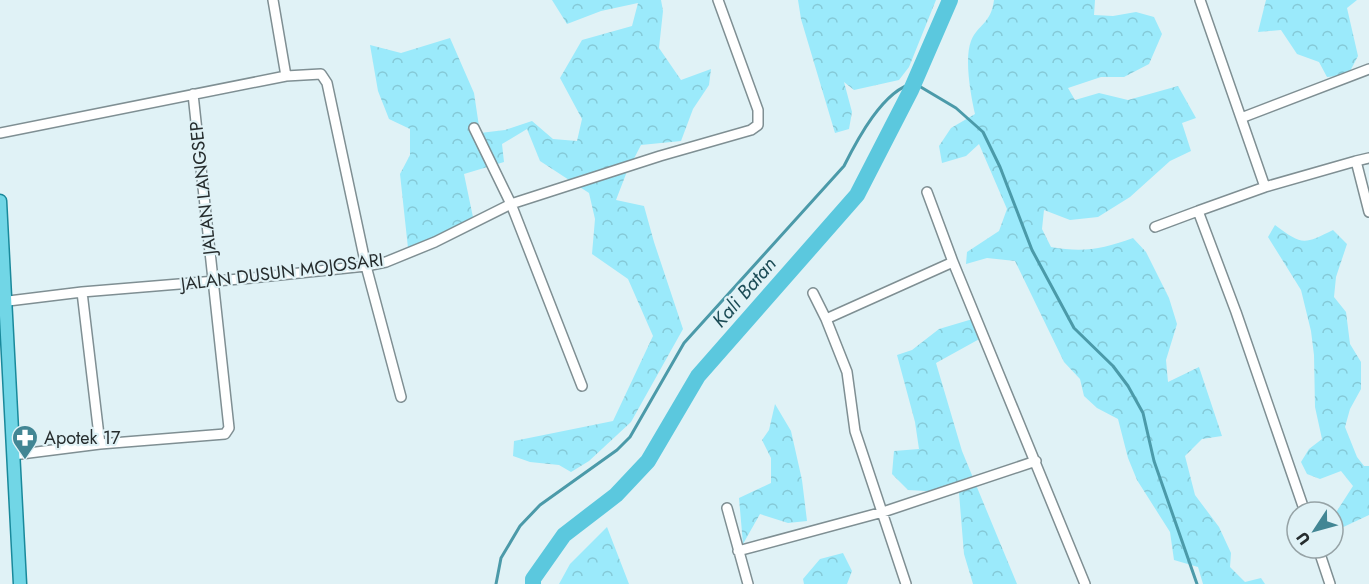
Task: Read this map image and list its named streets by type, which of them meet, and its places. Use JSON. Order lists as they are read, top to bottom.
{
  "streets": {
    "street": ["JALAN LANGSEP", "JALAN DUSUN MOJOSARI"]
  },
  "crossings": [
    ["JALAN LANGSEP", "JALAN DUSUN MOJOSARI"]
  ],
  "water": ["Kali Batan"],
  "places": {
    "pharmacy": ["Apotek 17"]
  },
  "north": "bottom left"
}
